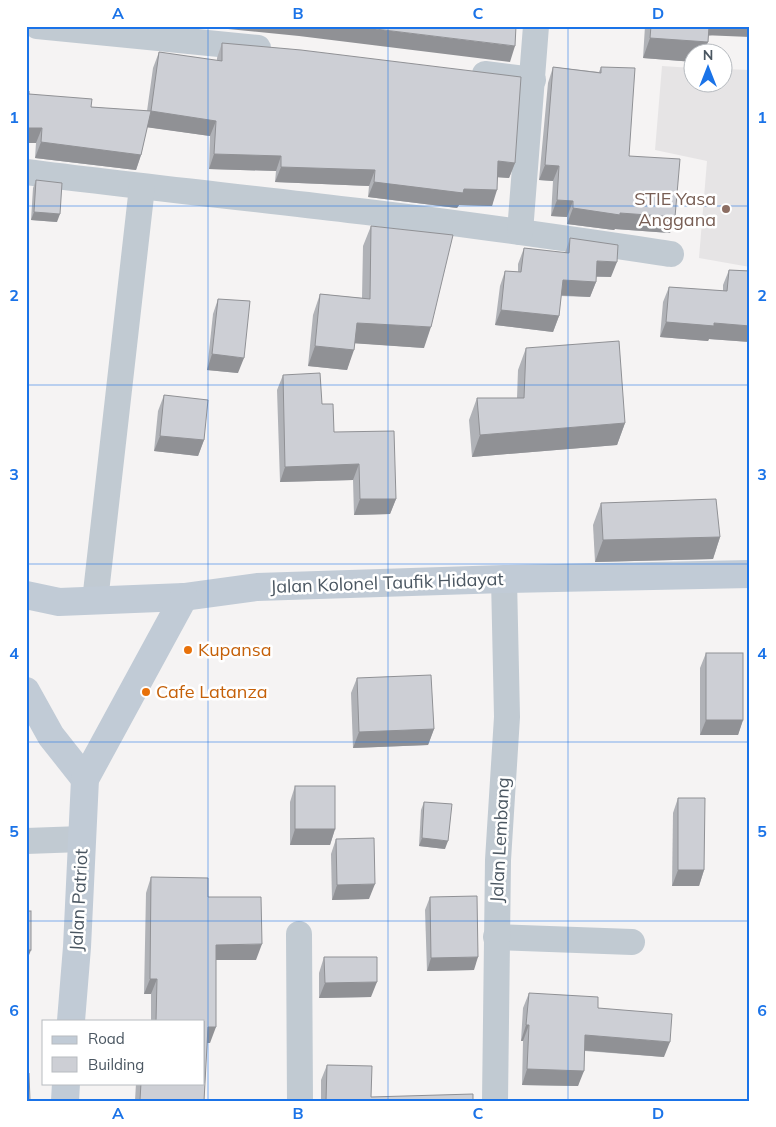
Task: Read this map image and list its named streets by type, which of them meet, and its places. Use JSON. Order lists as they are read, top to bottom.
{
  "streets": {
    "main road": ["Jalan Kolonel Taufik Hidayat", "Jalan Patriot"],
    "street": ["Jalan Lembang"]
  },
  "crossings": [
    ["Jalan Kolonel Taufik Hidayat", "Jalan Lembang"],
    ["Jalan Kolonel Taufik Hidayat", "Jalan Patriot"]
  ],
  "places": ["STIE Yasa Anggana", "Kupansa", "Cafe Latanza"],
  "legend": ["Road", "Building"],
  "north": "top",
  "grid": {
    "columns": [
      "A",
      "B",
      "C",
      "D"
    ],
    "rows": [
      "1",
      "2",
      "3",
      "4",
      "5",
      "6"
    ]
  }
}
